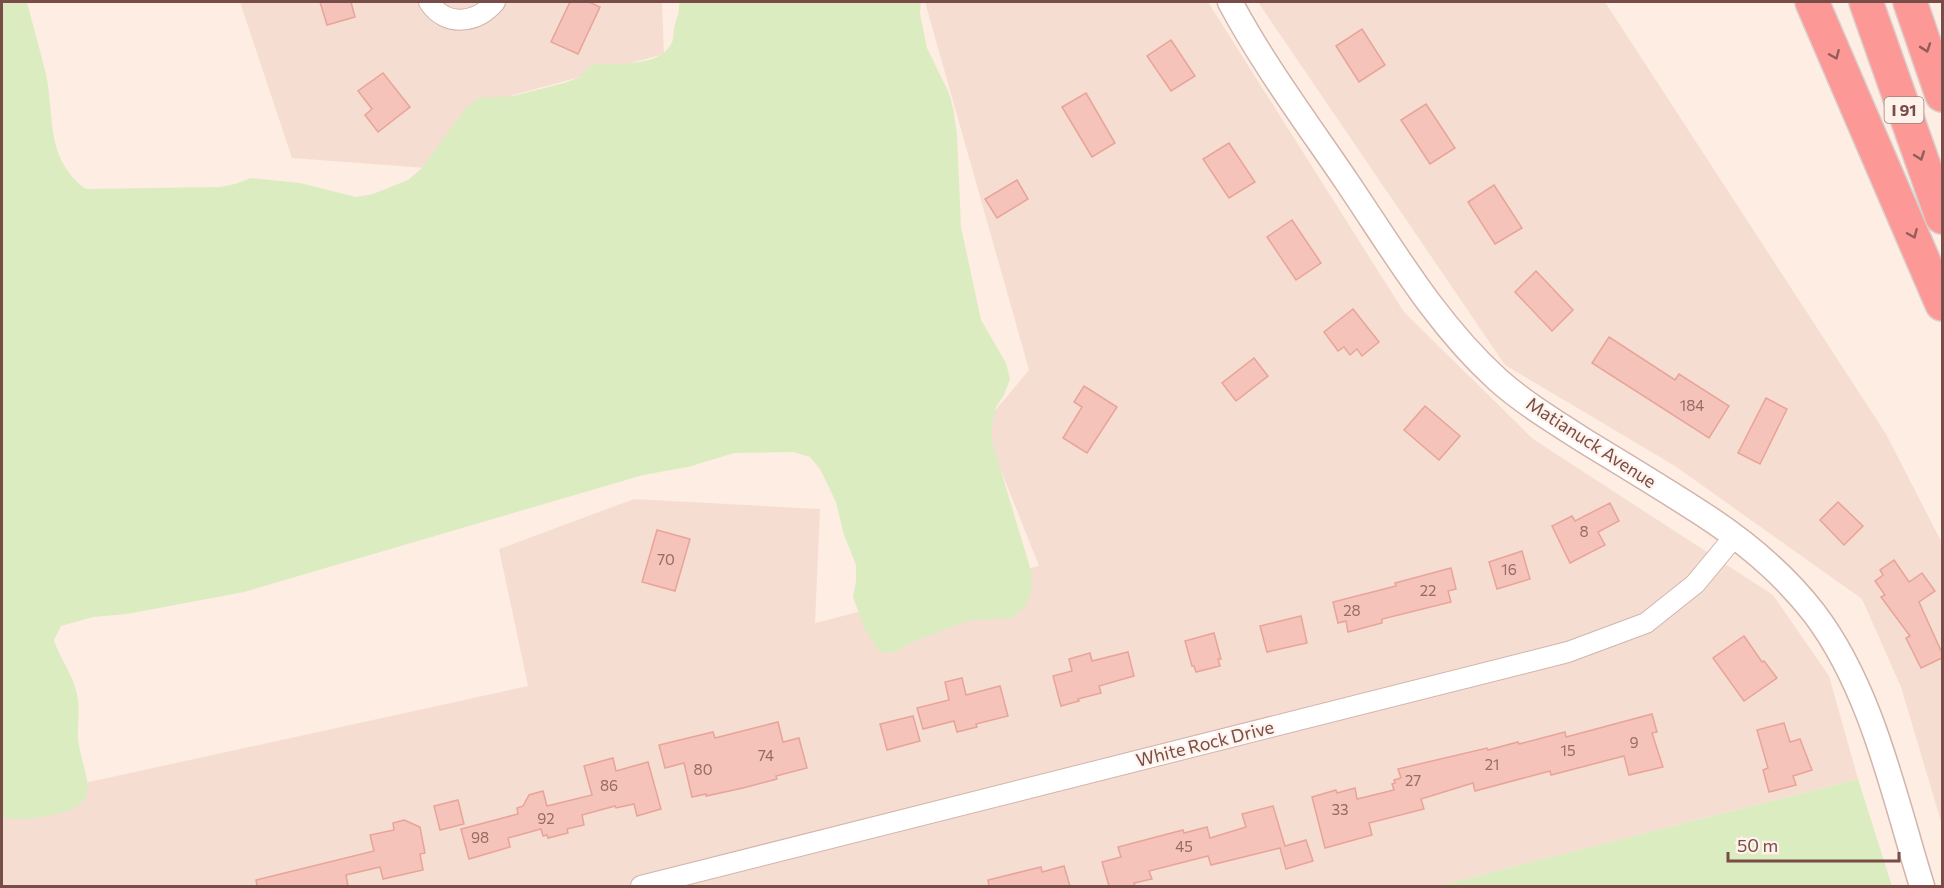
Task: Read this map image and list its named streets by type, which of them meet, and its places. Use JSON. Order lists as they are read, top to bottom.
{
  "streets": {
    "highway": ["I 91"],
    "street": ["Matianuck Avenue", "White Rock Drive"]
  },
  "crossings": [
    ["Matianuck Avenue", "White Rock Drive"]
  ],
  "house_numbers": [
    "184",
    "8",
    "70",
    "16",
    "22",
    "28",
    "9",
    "15",
    "74",
    "21",
    "80",
    "27",
    "86",
    "33",
    "92",
    "98",
    "45"
  ],
  "scale_bar": "50 m"
}
